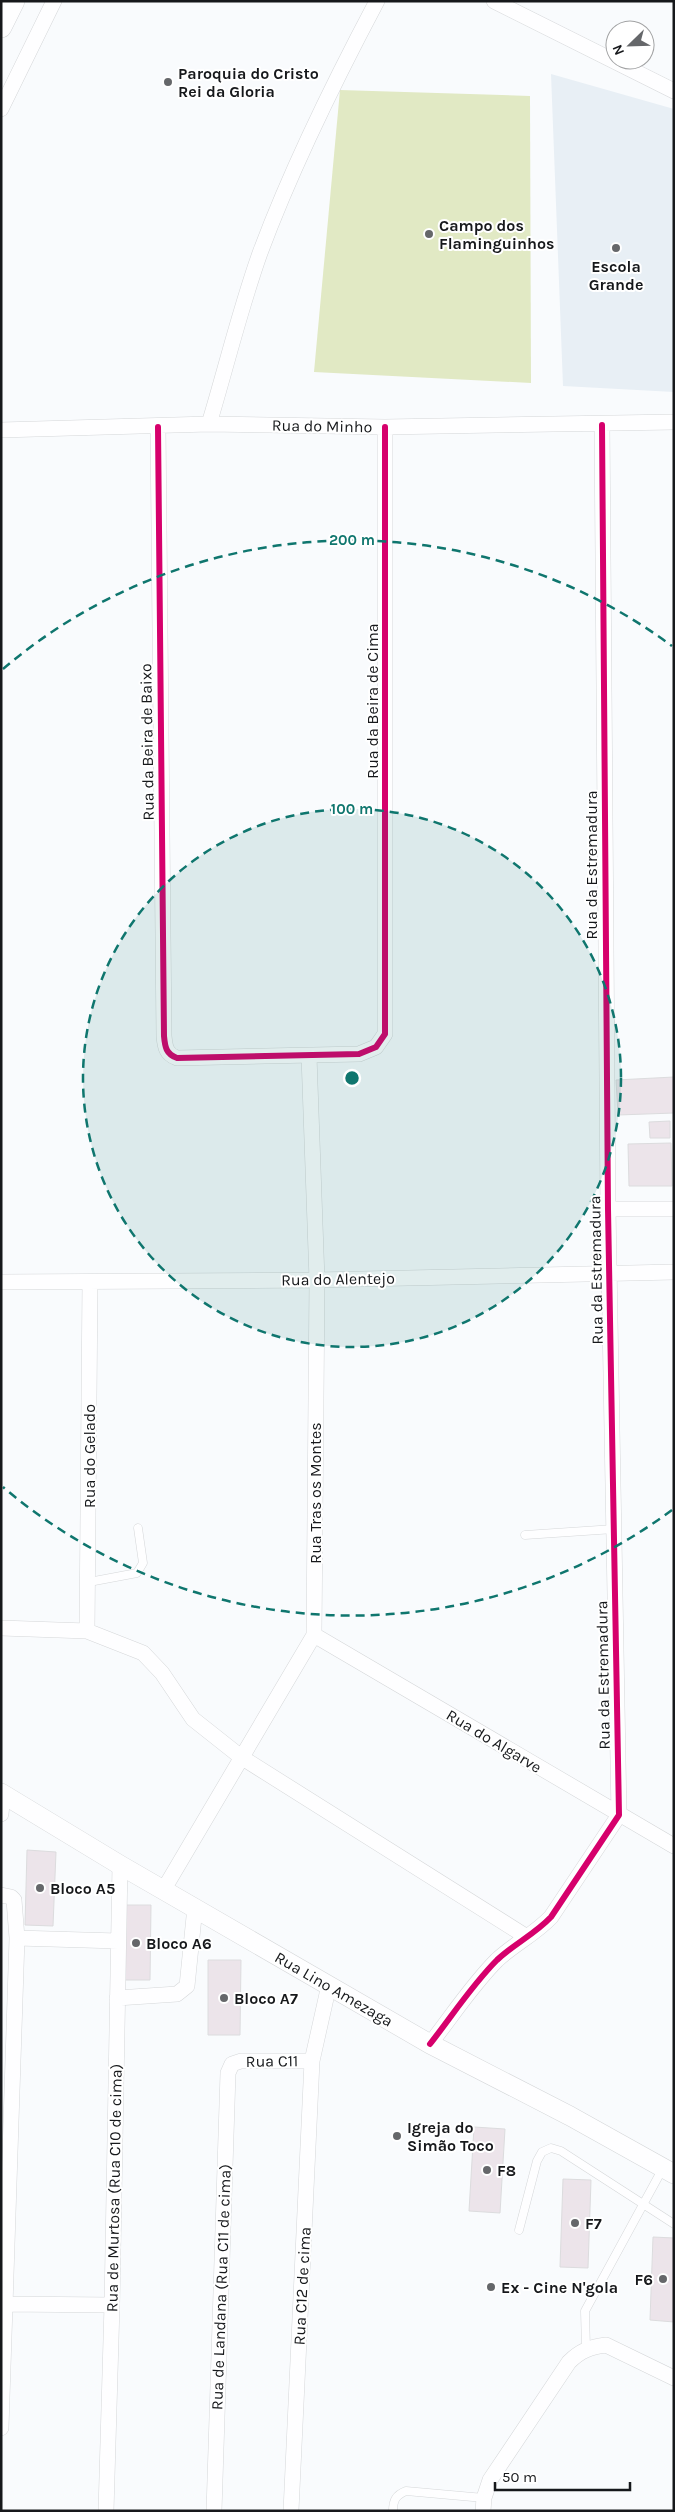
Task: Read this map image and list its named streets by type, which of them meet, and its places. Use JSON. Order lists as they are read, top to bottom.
{
  "streets": {
    "street": [
      "Rua do Minho",
      "Rua da Beira de Cima",
      "Rua da Beira de Baixo",
      "Rua da Estremadura",
      "Rua do Alentejo",
      "Rua do Gelado",
      "Rua Tras os Montes",
      "Rua do Algarve",
      "Rua Lino Amezaga",
      "Rua C11",
      "Rua de Murtosa (Rua C10 de cima)",
      "Rua C12 de cima",
      "Rua de Landana (Rua C11 de cima)"
    ]
  },
  "crossings": [
    ["Rua do Minho", "Rua da Beira de Cima"],
    ["Rua do Minho", "Rua da Beira de Baixo"],
    ["Rua do Minho", "Rua da Estremadura"],
    ["Rua da Beira de Cima", "Rua da Beira de Baixo"],
    ["Rua da Beira de Cima", "Rua Tras os Montes"],
    ["Rua da Beira de Baixo", "Rua Tras os Montes"],
    ["Rua da Estremadura", "Rua do Alentejo"],
    ["Rua da Estremadura", "Rua do Algarve"],
    ["Rua do Alentejo", "Rua do Gelado"],
    ["Rua do Alentejo", "Rua Tras os Montes"],
    ["Rua Tras os Montes", "Rua do Algarve"],
    ["Rua Lino Amezaga", "Rua de Murtosa (Rua C10 de cima)"],
    ["Rua Lino Amezaga", "Rua C12 de cima"],
    ["Rua C11", "Rua C12 de cima"],
    ["Rua C11", "Rua de Landana (Rua C11 de cima)"]
  ],
  "places": [
    "Paroquia do Cristo Rei da Gloria",
    "Campo dos Flaminguinhos",
    "Escola Grande",
    "Bloco A5",
    "Bloco A6",
    "Bloco A7",
    "Igreja do Simão Toco",
    "F8",
    "F7",
    "F6",
    "Ex - Cine N'gola"
  ],
  "scale_bar": "50 m",
  "north": "bottom left",
  "rings": ["200 m", "100 m"]
}
